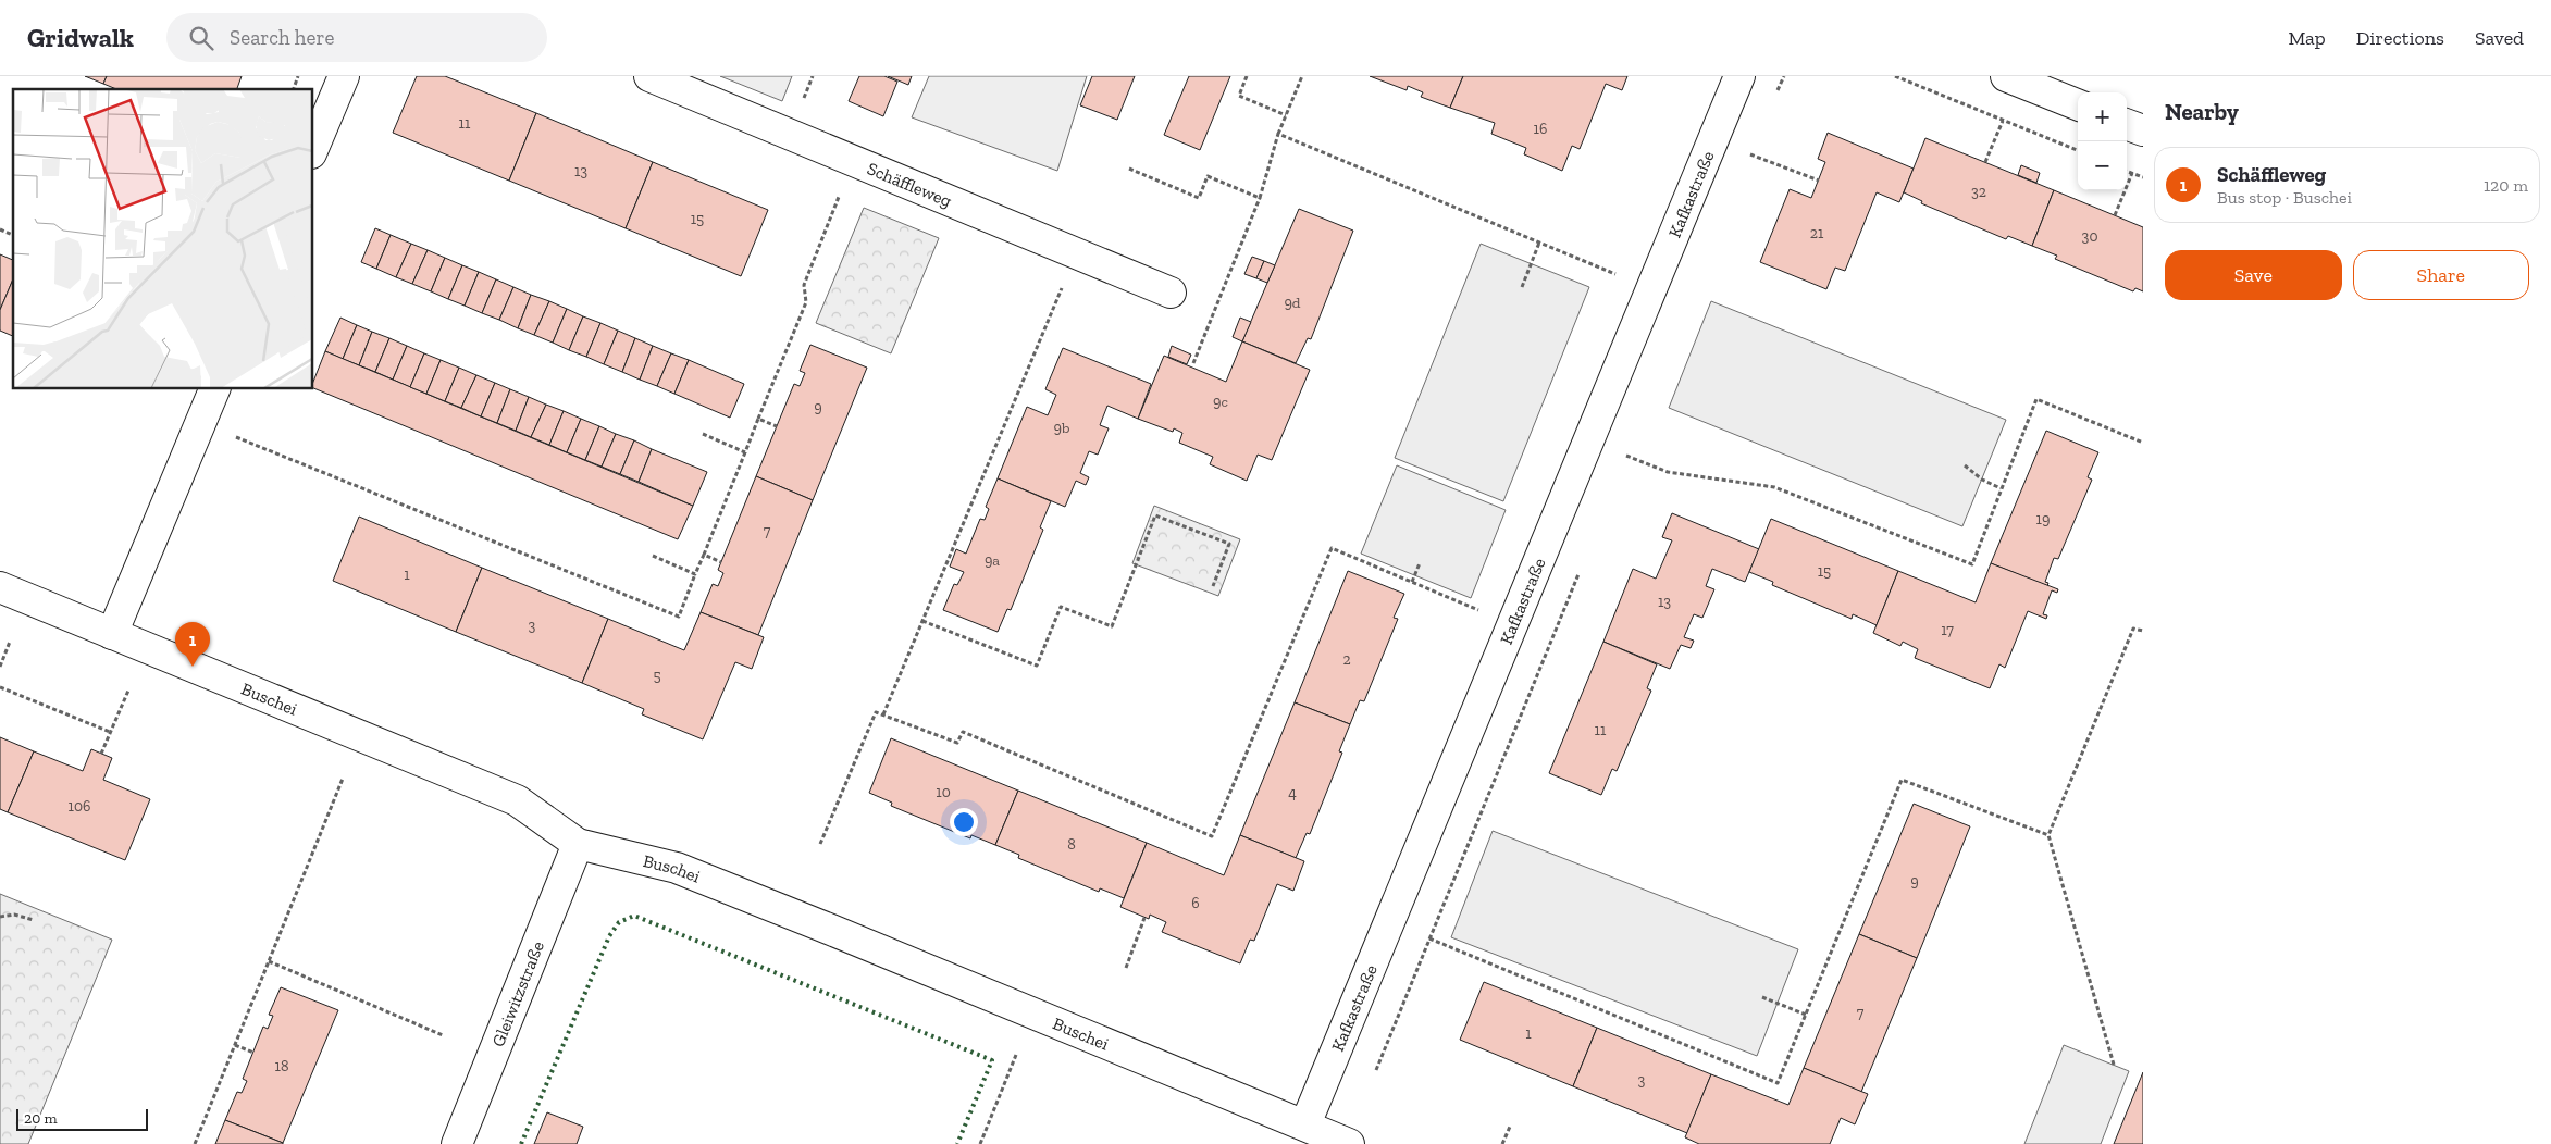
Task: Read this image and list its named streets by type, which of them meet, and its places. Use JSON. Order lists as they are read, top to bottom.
{
  "streets": {
    "street": [
      "Schäffleweg",
      "Kafkastraße",
      "Buschei",
      "Gleiwitzstraße"
    ]
  },
  "crossings": [
    ["Kafkastraße", "Buschei"],
    ["Buschei", "Gleiwitzstraße"]
  ],
  "house_numbers": [
    "11",
    "16",
    "13",
    "32",
    "15",
    "21",
    "30",
    "9d",
    "9c",
    "9",
    "9b",
    "19",
    "7",
    "9a",
    "15",
    "1",
    "13",
    "3",
    "17",
    "2",
    "5",
    "11",
    "10",
    "4",
    "106",
    "8",
    "9",
    "6",
    "7",
    "1",
    "18",
    "3"
  ],
  "scale_bar": "20 m",
  "page": {
    "header": "Gridwalk",
    "search": "Search here",
    "nav": ["Map", "Directions", "Saved"],
    "heading": "Nearby",
    "map_buttons": ["+", "−"],
    "list": [
      {
        "mark": "1",
        "name": "Schäffleweg",
        "note": "Bus stop · Buschei",
        "value": "120 m"
      }
    ],
    "buttons": ["Save", "Share"],
    "pins": "1",
    "scale": "20 m"
  }
}
